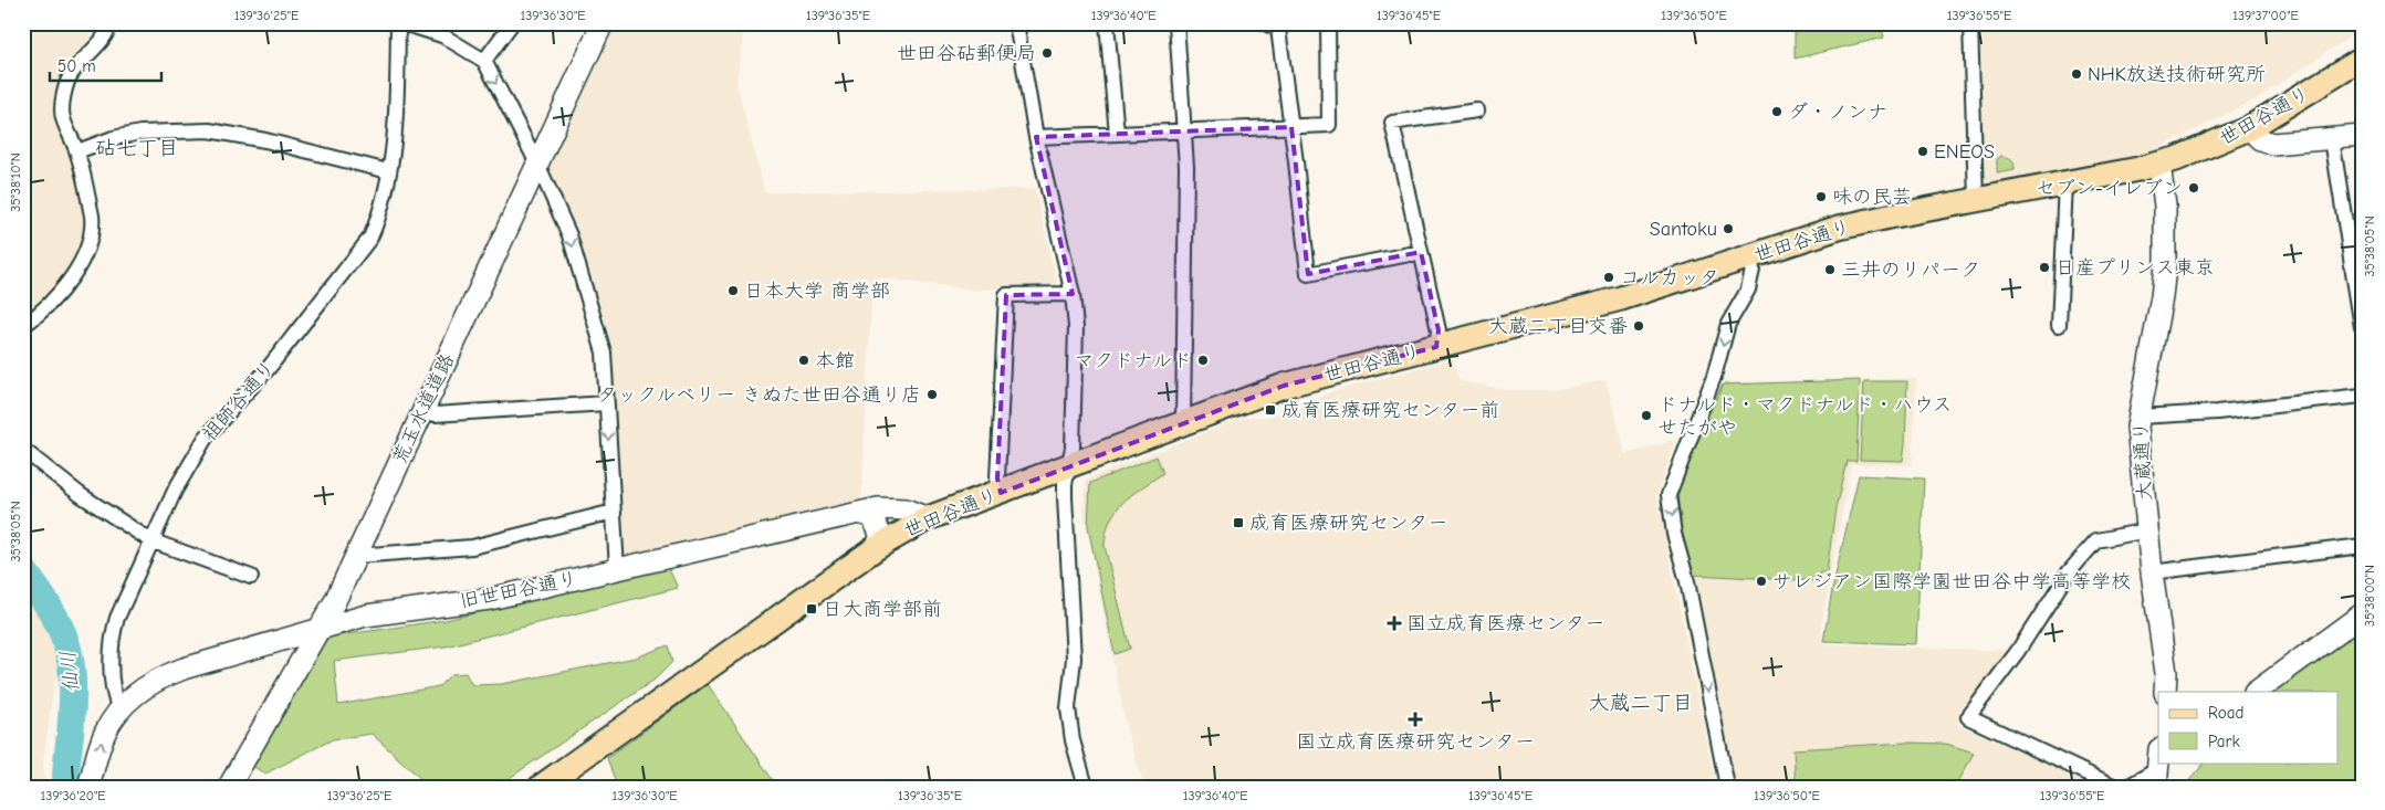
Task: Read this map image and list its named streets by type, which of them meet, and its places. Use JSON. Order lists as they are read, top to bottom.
{
  "streets": {
    "main road": ["世田谷通り"],
    "street": [
      "祖師谷通り",
      "荒玉水道道路",
      "大蔵通り",
      "旧世田谷通り"
    ]
  },
  "crossings": [
    ["世田谷通り", "大蔵通り"],
    ["世田谷通り", "旧世田谷通り"],
    ["祖師谷通り", "旧世田谷通り"],
    ["荒玉水道道路", "旧世田谷通り"]
  ],
  "districts": ["砧七丁目", "大蔵二丁目"],
  "water": ["仙川"],
  "places": {
    "other": [
      "世田谷砧郵便局",
      "NHK放送技術研究所",
      "ダ・ノンナ",
      "ENEOS",
      "セブン-イレブン",
      "味の民芸",
      "Santoku",
      "日産プリンス東京",
      "三井のリパーク",
      "コルカッタ",
      "日本大学 商学部",
      "大蔵二丁目交番",
      "本館",
      "マクドナルド",
      "タックルベリー きぬた世田谷通り店",
      "ドナルド・マクドナルド・ハウス せたがや",
      "サレジアン国際学園世田谷中学高等学校"
    ],
    "transit": ["成育医療研究センター前", "成育医療研究センター", "日大商学部前"],
    "health": ["国立成育医療センター", "国立成育医療研究センター"]
  },
  "legend": ["Road", "Park"],
  "scale_bar": "50 m",
  "coordinates": [
    "139°36'25\"E",
    "139°36'30\"E",
    "139°36'35\"E",
    "139°36'40\"E",
    "139°36'45\"E",
    "139°36'50\"E",
    "139°36'55\"E",
    "139°37'00\"E",
    "35°38'10\"N",
    "35°38'05\"N",
    "35°38'00\"N",
    "139°36'20\"E"
  ]
}
